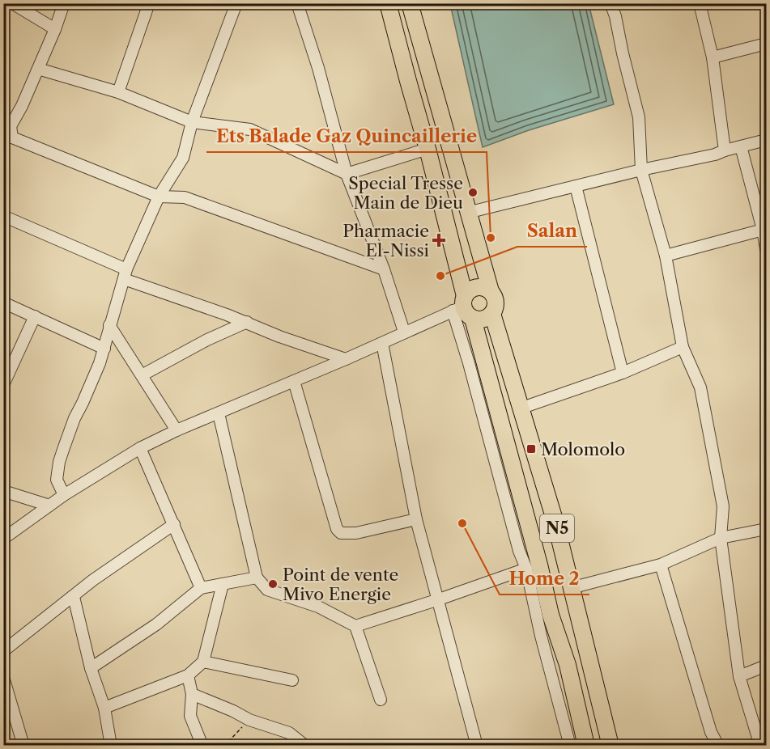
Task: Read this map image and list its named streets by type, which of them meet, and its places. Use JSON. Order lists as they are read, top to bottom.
{
  "streets": {
    "highway": ["N5"]
  },
  "places": {
    "other": [
      "Special Tresse Main de Dieu",
      "Ets Balade Gaz Quincaillerie",
      "Salan",
      "Home 2",
      "Point de vente Mivo Energie"
    ],
    "health": ["Pharmacie El-Nissi"],
    "transit": ["Molomolo"]
  }
}
